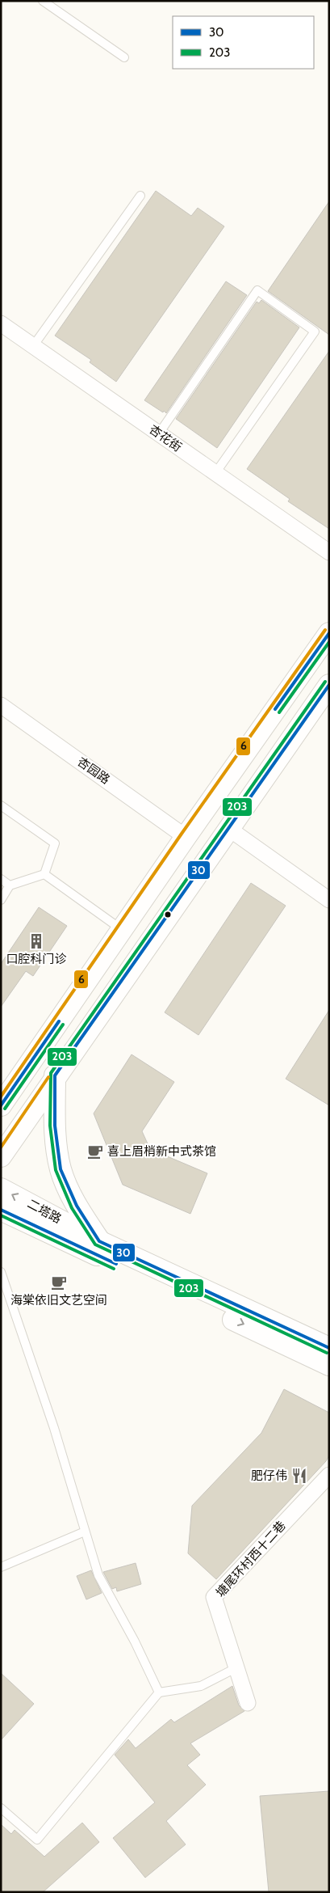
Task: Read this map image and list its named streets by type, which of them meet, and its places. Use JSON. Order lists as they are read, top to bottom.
{
  "streets": {
    "main road": ["二塔路"],
    "street": ["杏花街", "杏园路", "塘尾环村西十二巷"]
  },
  "places": {
    "building": ["口腔科门诊"],
    "cafe": ["喜上眉梢新中式茶馆", "海棠依旧文艺空间"],
    "restaurant": ["肥仔伟"]
  },
  "lines": ["transit line 6", "transit line 30", "transit line 203"],
  "legend": ["30", "203"]
}
